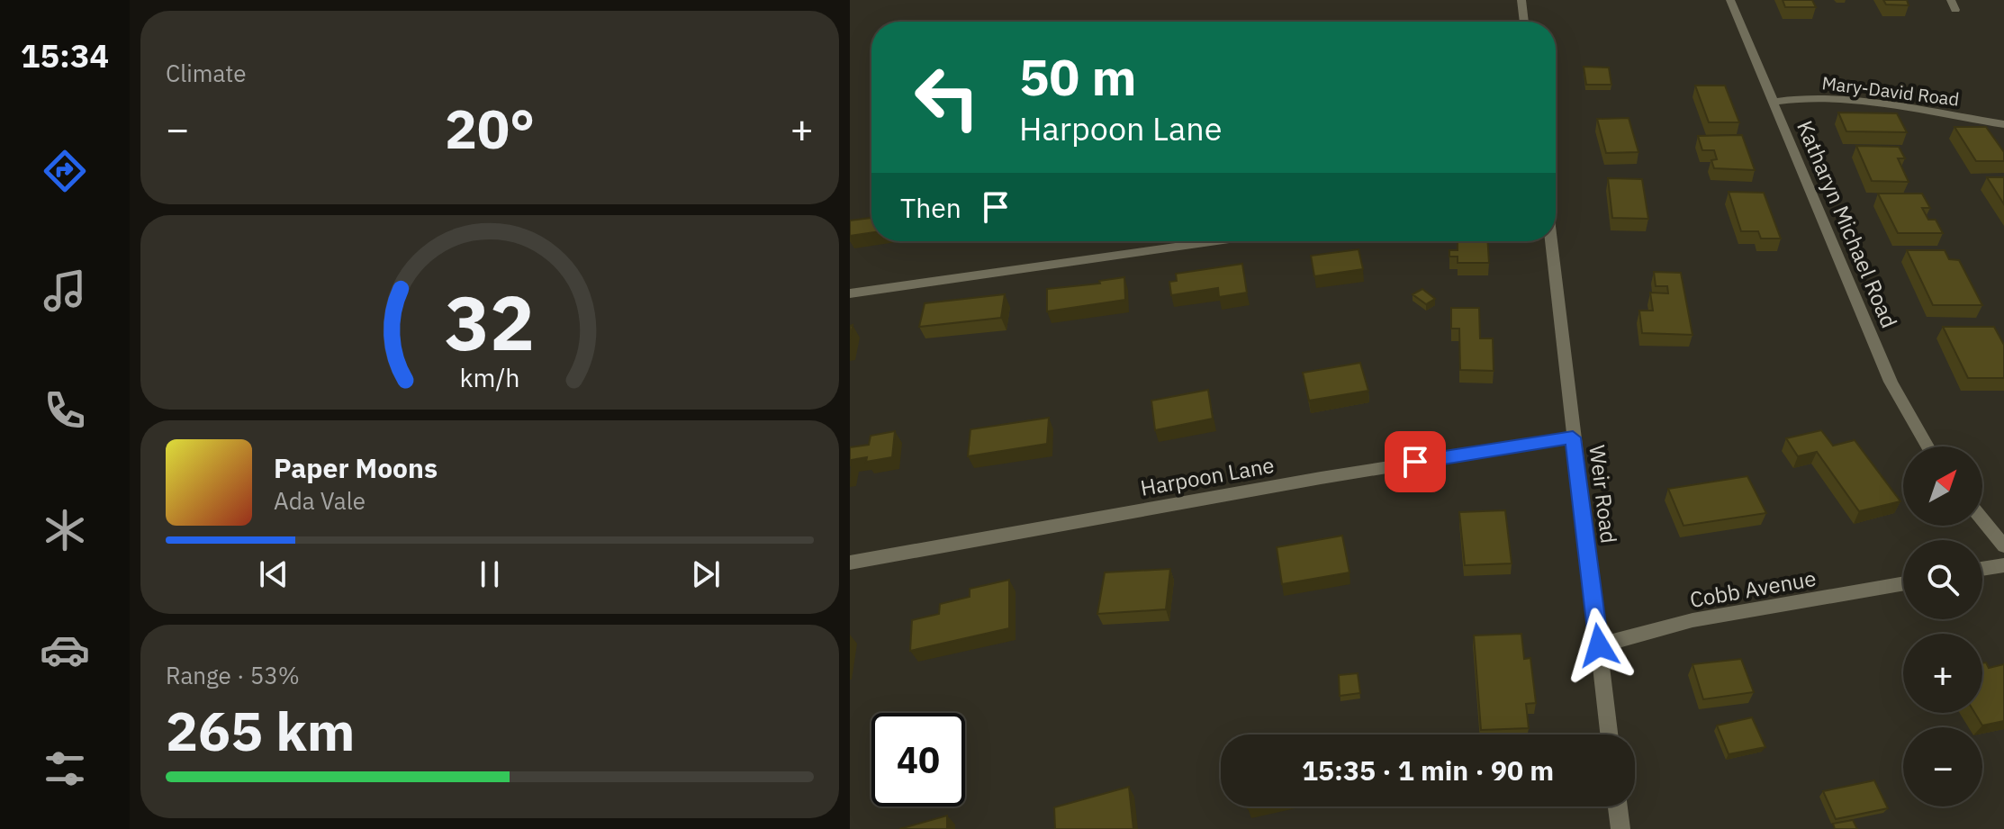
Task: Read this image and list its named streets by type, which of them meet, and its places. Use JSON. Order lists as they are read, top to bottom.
{
  "streets": {
    "street": [
      "Mary-David Road",
      "Katharyn Michael Road",
      "Harpoon Lane",
      "Weir Road",
      "Cobb Avenue"
    ]
  },
  "crossings": [
    ["Mary-David Road", "Katharyn Michael Road"],
    ["Harpoon Lane", "Weir Road"],
    ["Weir Road", "Cobb Avenue"]
  ],
  "north": "top right",
  "page": {
    "tabs": "15:34",
    "tile": [
      "Climate",
      ["Range · 53%", "265 km"]
    ],
    "turn": ["50 m", "Harpoon Lane"],
    "heat": ["−", "20°", "+"],
    "then": "Then",
    "song": ["Paper Moons", "Ada Vale"],
    "map_buttons": ["+", "−"],
    "limit": "40",
    "trip": "15:35 · 1 min · 90 m",
    "gauge": ["32", "km/h"]
  }
}
